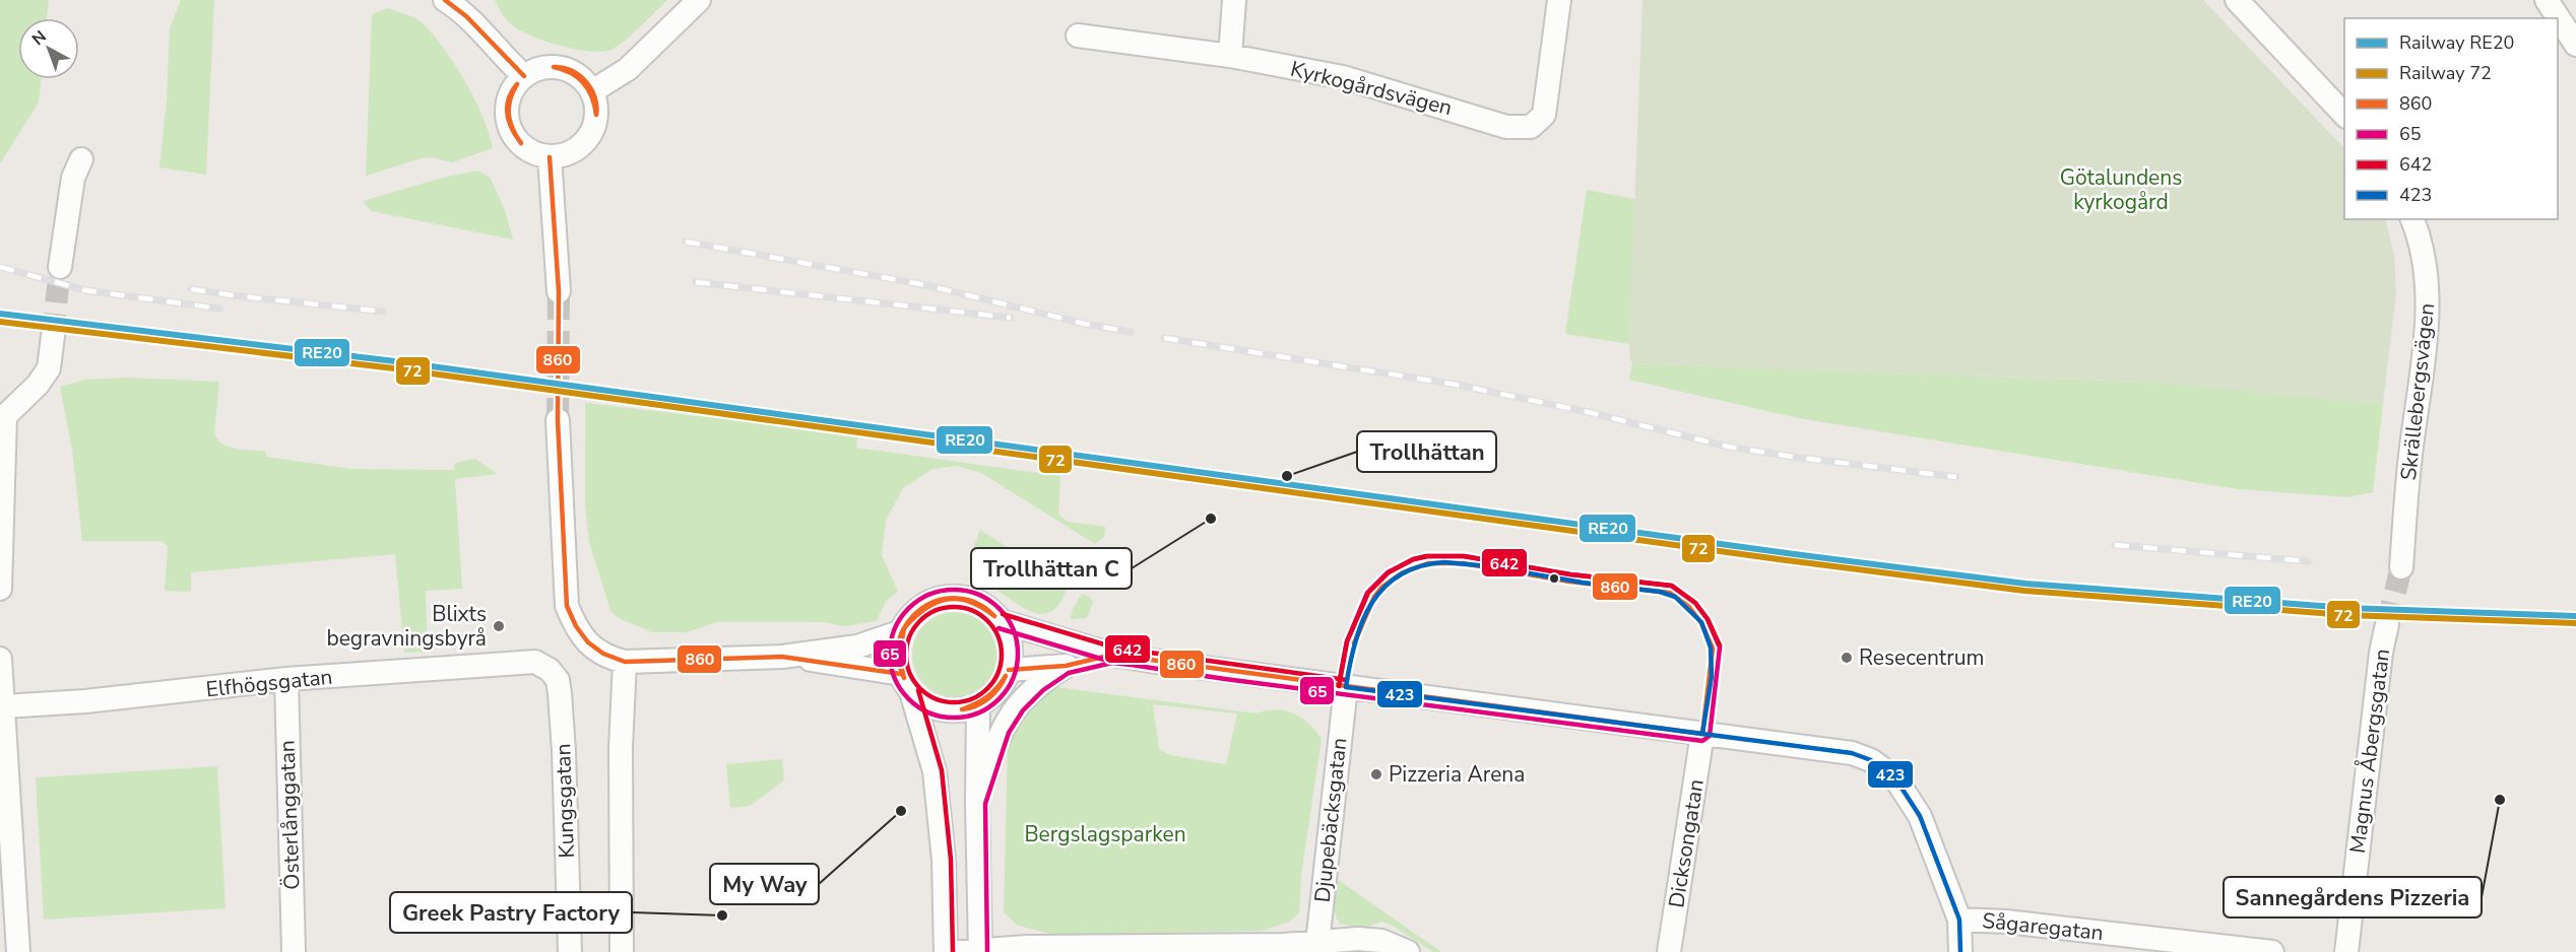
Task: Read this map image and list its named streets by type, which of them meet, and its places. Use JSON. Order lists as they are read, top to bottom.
{
  "streets": {
    "street": [
      "Kyrkogårdsvägen",
      "Skrällebergsvägen",
      "Elfhögsgatan",
      "Magnus Åbergsgatan",
      "Kungsgatan",
      "Österlånggatan",
      "Djupebäcksgatan",
      "Dicksongatan",
      "Sågaregatan"
    ]
  },
  "crossings": [
    ["Elfhögsgatan", "Kungsgatan"],
    ["Elfhögsgatan", "Österlånggatan"]
  ],
  "parks": ["Götalundens kyrkogård", "Bergslagsparken"],
  "places": [
    "Trollhättan",
    "Trollhättan C",
    "Blixts begravningsbyrå",
    "Resecentrum",
    "Pizzeria Arena",
    "Sannegårdens Pizzeria",
    "My Way",
    "Greek Pastry Factory"
  ],
  "lines": [
    "transit line 860",
    "rail line RE20",
    "rail line 72",
    "transit line 65",
    "transit line 642",
    "transit line 423"
  ],
  "legend": [
    "Railway RE20",
    "Railway 72",
    "860",
    "65",
    "642",
    "423"
  ],
  "north": "top left"
}
